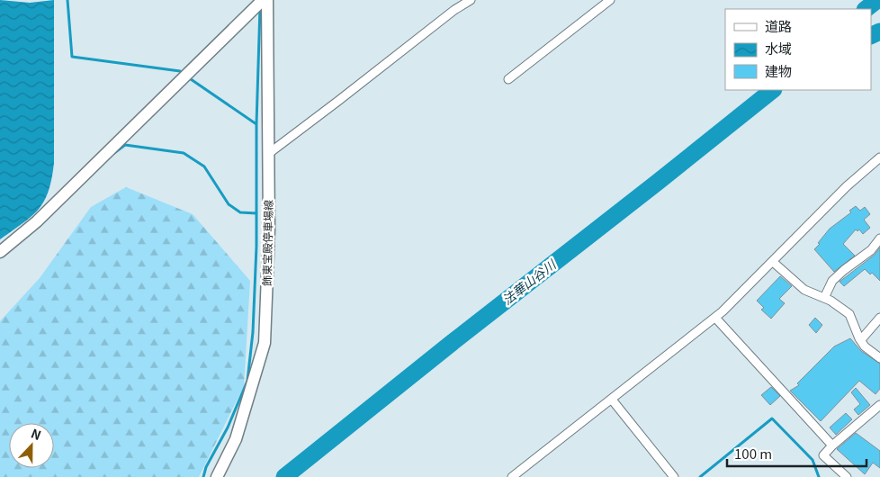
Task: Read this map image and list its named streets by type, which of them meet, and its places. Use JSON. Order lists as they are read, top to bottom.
{
  "streets": {
    "main road": ["飾東宝殿停車場線"]
  },
  "water": ["法華山谷川"],
  "legend": ["道路", "水域", "建物"],
  "scale_bar": "100 m",
  "north": "top"
}
